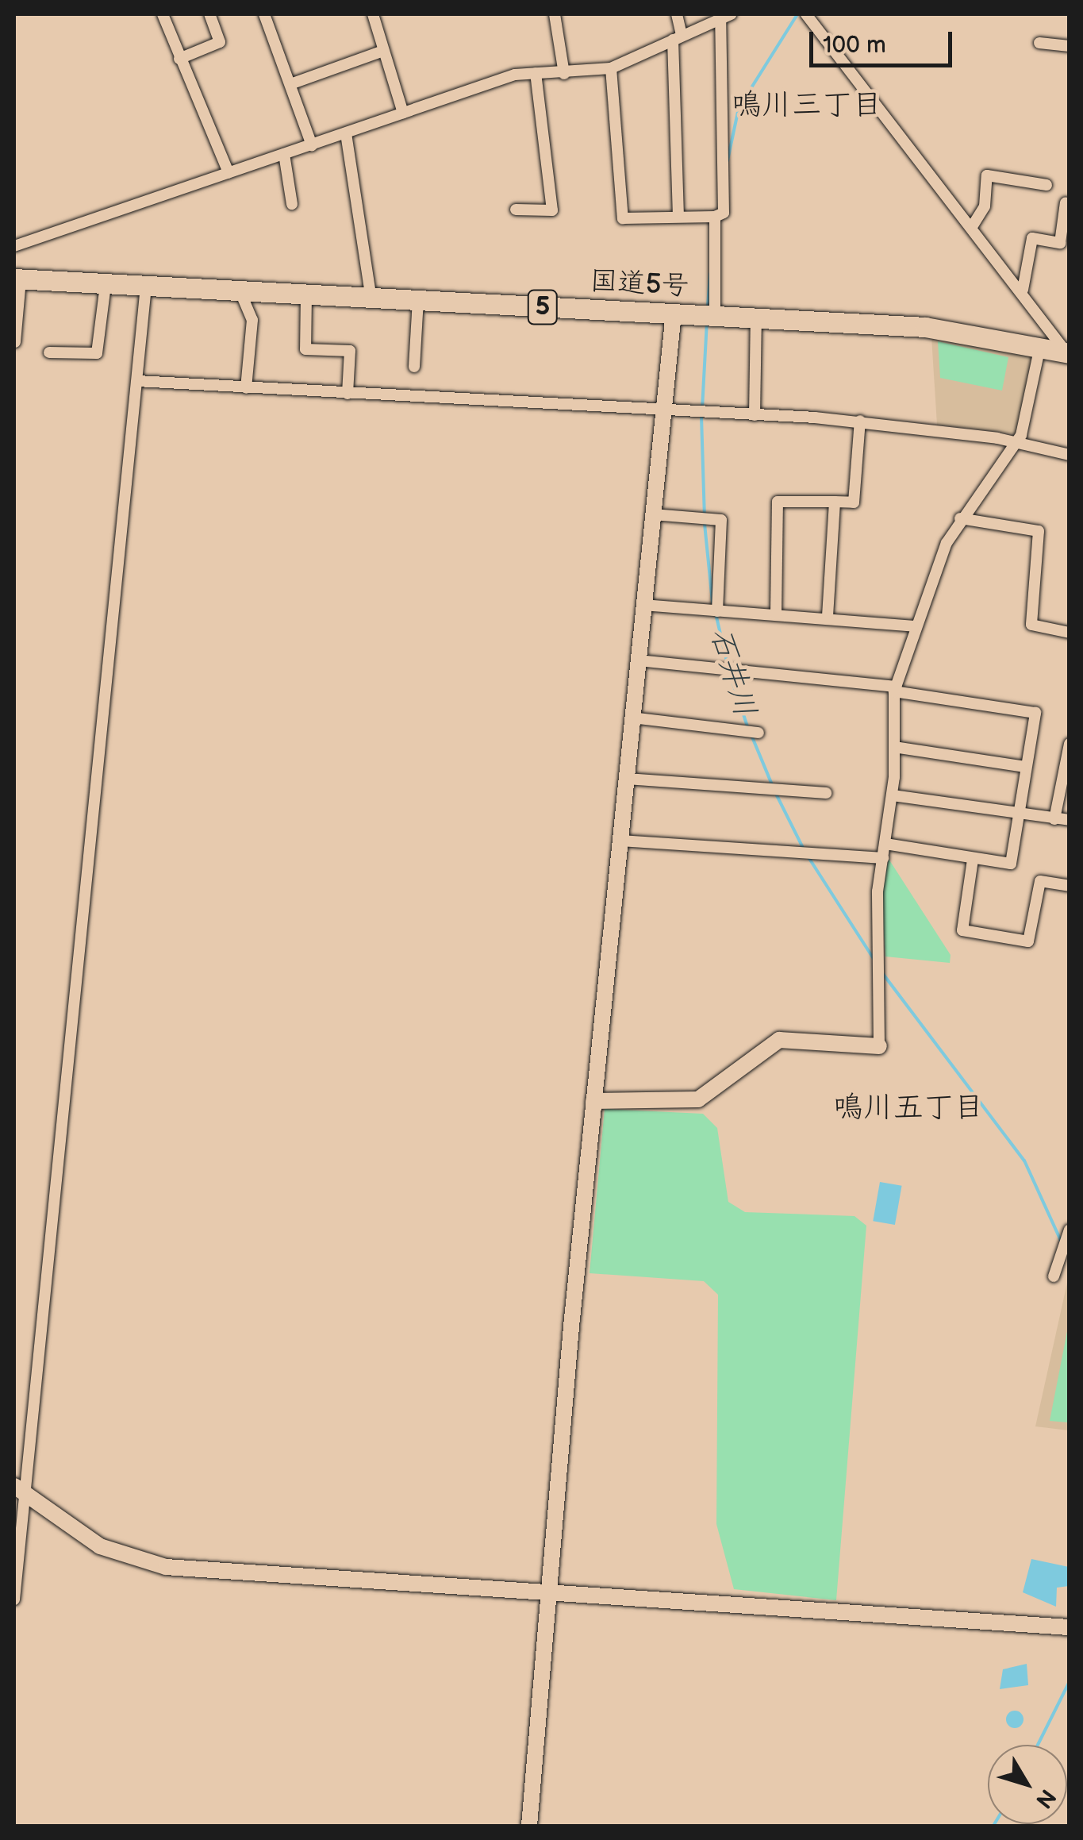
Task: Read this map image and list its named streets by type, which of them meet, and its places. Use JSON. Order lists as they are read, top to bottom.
{
  "streets": {
    "highway": ["国道5号", "5"]
  },
  "districts": ["鳴川三丁目", "鳴川五丁目"],
  "water": ["石井川"],
  "scale_bar": "100 m",
  "north": "bottom right"
}
